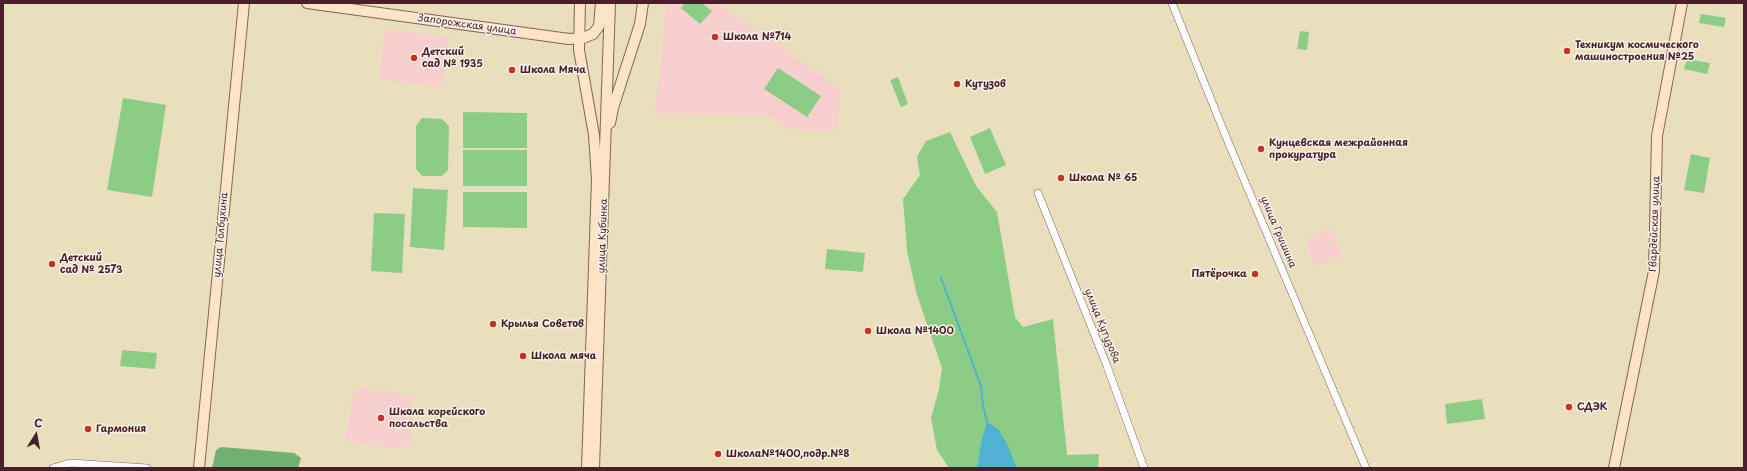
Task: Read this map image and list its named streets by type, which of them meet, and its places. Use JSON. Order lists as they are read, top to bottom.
{
  "streets": {
    "street": [
      "Запорожская улица",
      "Гвардейская улица",
      "улица Гришина",
      "улица Толбухина",
      "улица Кубинка",
      "улица Кутузова"
    ]
  },
  "places": [
    "Школа №714",
    "Техникум космического машиностроения №25",
    "Детский сад № 1935",
    "Школа Мяча",
    "Кутузов",
    "Кунцевская межрайонная прокуратура",
    "Школа № 65",
    "Детский сад № 2573",
    "Пятёрочка",
    "Крылья Советов",
    "Школа №1400",
    "Школа мяча",
    "СДЭК",
    "Школа корейского посольства",
    "Гармония",
    "Школа№1400,подр.№8"
  ],
  "north": "top"
}
